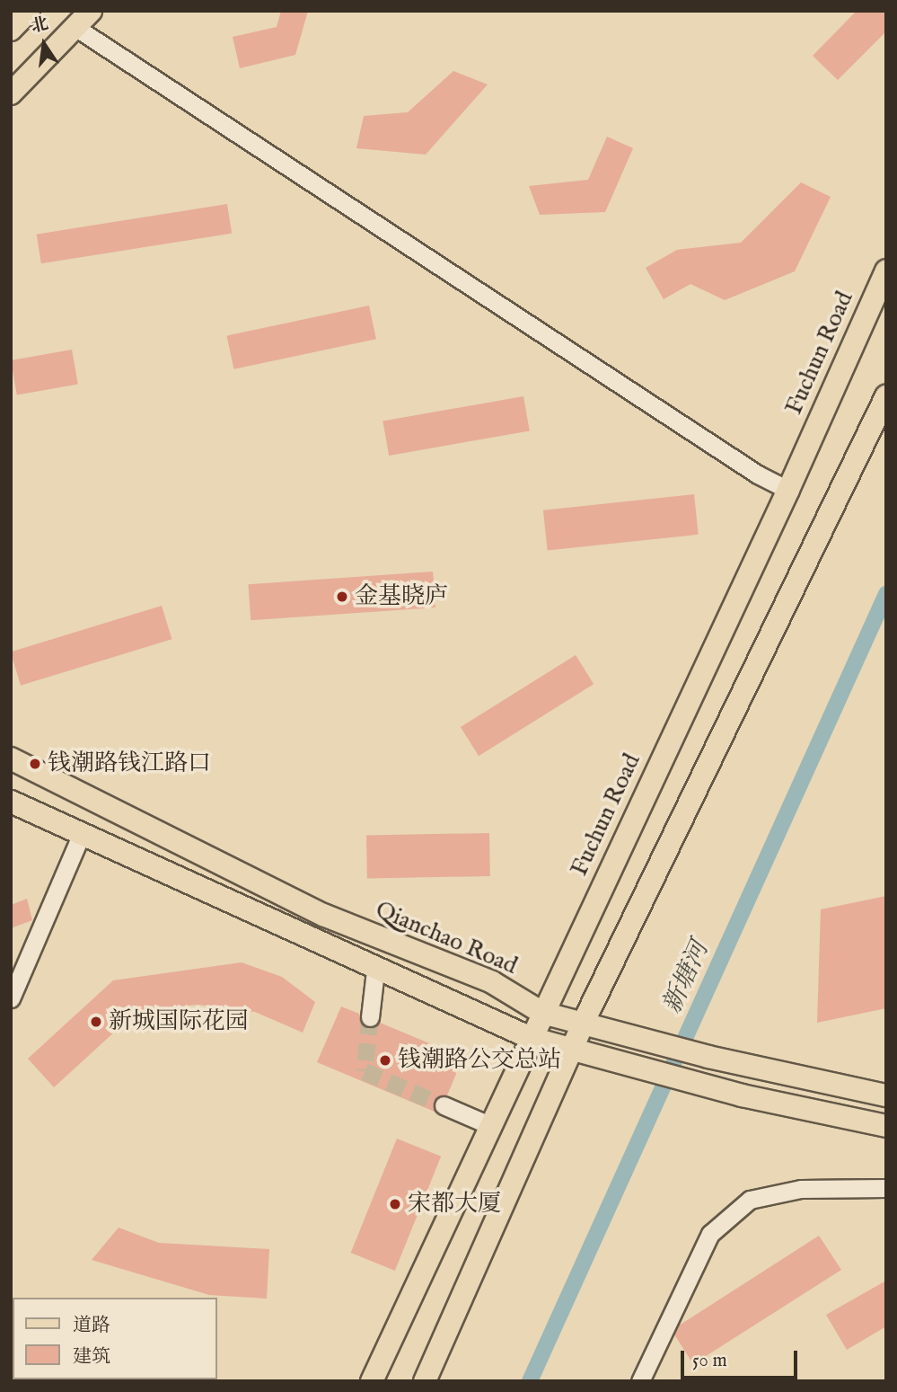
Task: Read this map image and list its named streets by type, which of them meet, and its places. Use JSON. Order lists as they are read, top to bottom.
{
  "streets": {
    "main road": ["Fuchun Road", "Qianchao Road"]
  },
  "crossings": [
    ["Fuchun Road", "Qianchao Road"]
  ],
  "water": ["新塘河"],
  "places": [
    "金基晓庐",
    "钱潮路钱江路口",
    "新城国际花园",
    "钱潮路公交总站",
    "宋都大厦"
  ],
  "legend": ["道路", "建筑"],
  "scale_bar": "50 m",
  "north": "top"
}
